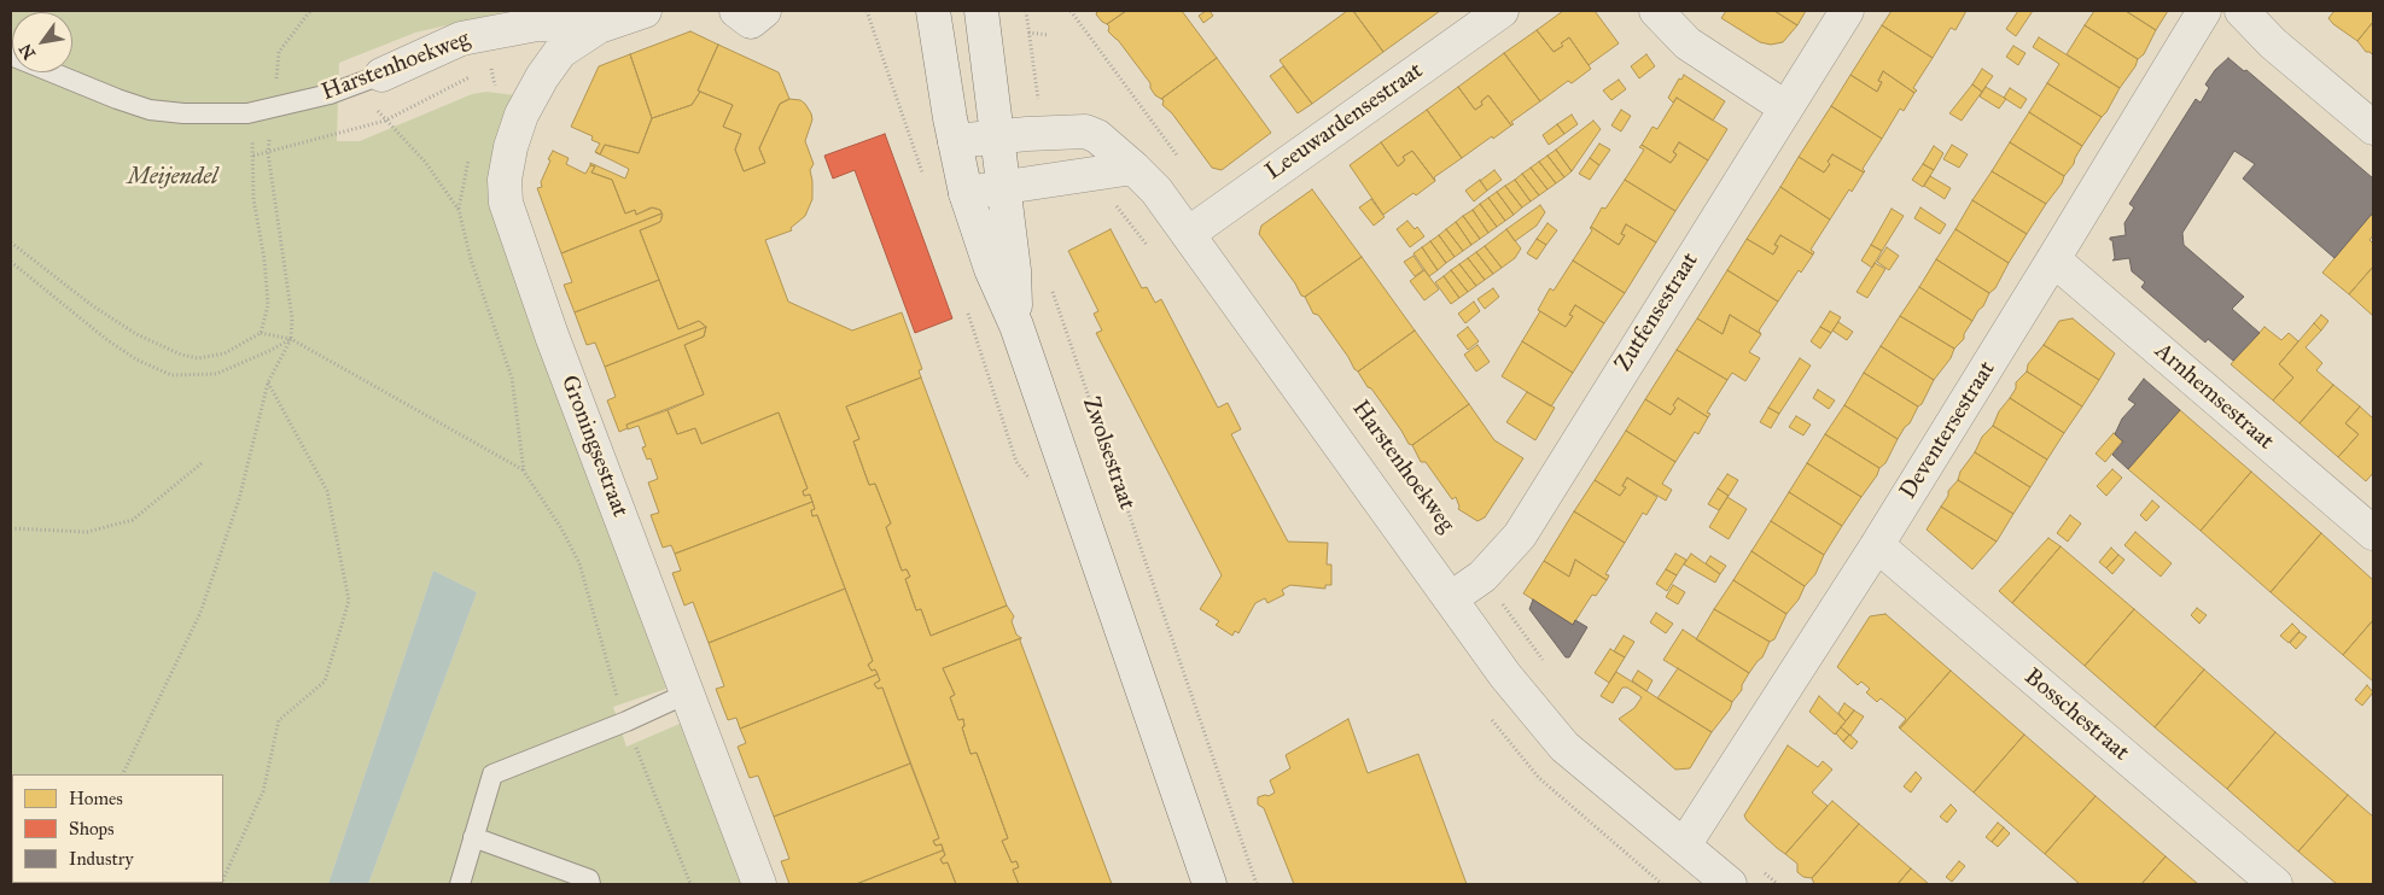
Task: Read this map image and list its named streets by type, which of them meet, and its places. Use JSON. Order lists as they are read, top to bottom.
{
  "streets": {
    "street": [
      "Harstenhoekweg",
      "Leeuwardensestraat",
      "Zutfensestraat",
      "Arnhemsestraat",
      "Deventersestraat",
      "Groningsestraat",
      "Zwolsestraat",
      "Bosschestraat"
    ]
  },
  "crossings": [
    ["Harstenhoekweg", "Leeuwardensestraat"],
    ["Harstenhoekweg", "Zutfensestraat"],
    ["Harstenhoekweg", "Deventersestraat"],
    ["Harstenhoekweg", "Groningsestraat"],
    ["Harstenhoekweg", "Zwolsestraat"],
    ["Arnhemsestraat", "Deventersestraat"],
    ["Deventersestraat", "Bosschestraat"]
  ],
  "parks": ["Meijendel"],
  "legend": ["Homes", "Shops", "Industry"],
  "north": "bottom left"
}
